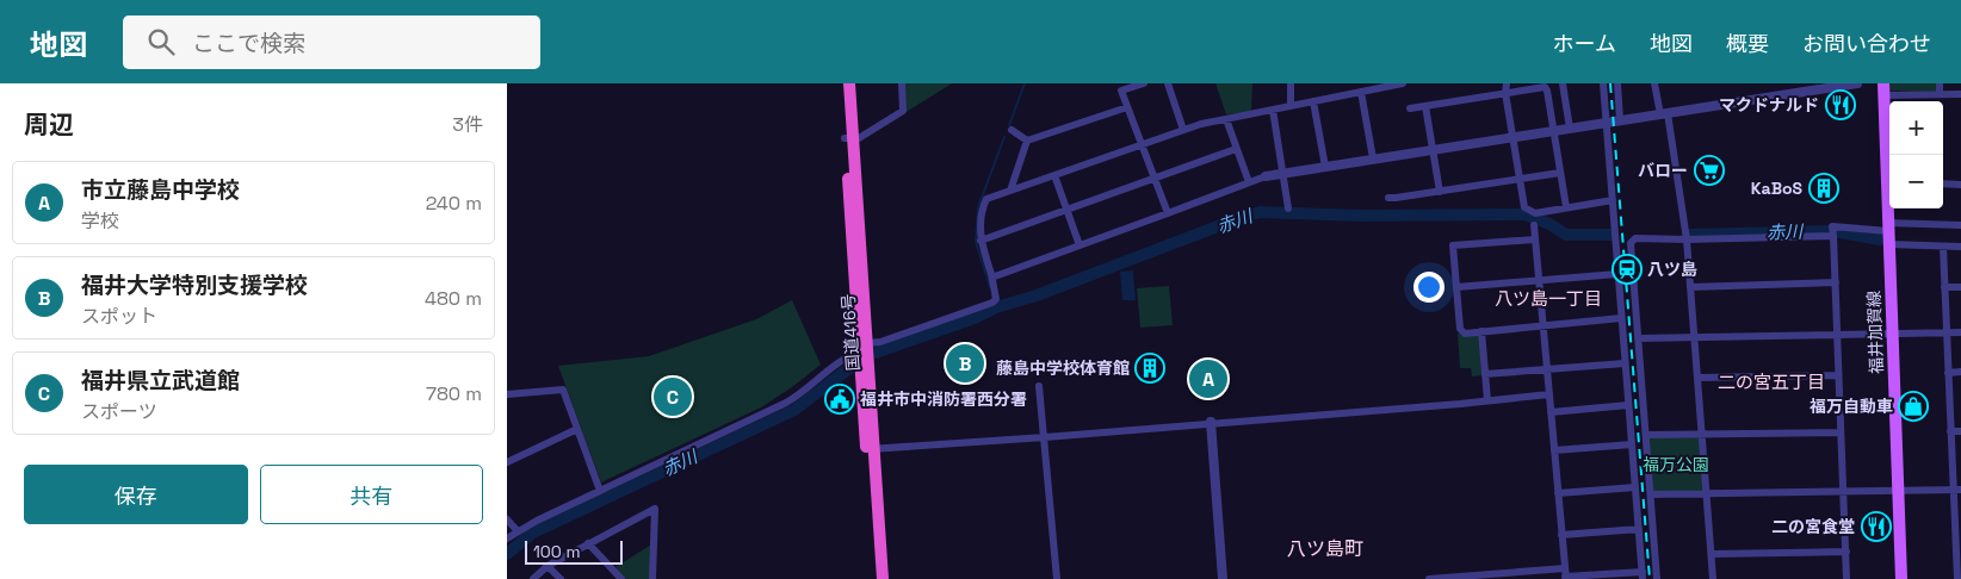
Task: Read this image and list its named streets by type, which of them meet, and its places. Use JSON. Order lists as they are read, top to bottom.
{
  "streets": {
    "highway": ["国道416号"],
    "main road": ["福井加賀線"]
  },
  "districts": ["八ツ島一丁目", "二の宮五丁目", "八ツ島町"],
  "water": ["赤川"],
  "parks": ["福万公園"],
  "places": {
    "restaurant": ["マクドナルド", "二の宮食堂"],
    "supermarket": ["バロー"],
    "building": ["KaBoS", "藤島中学校体育館"],
    "station": ["八ツ島"],
    "public building": ["福井市中消防署西分署"],
    "shop": ["福万自動車"]
  },
  "scale_bar": "100 m",
  "page": {
    "header": "地図",
    "search": "ここで検索",
    "nav": [
      "ホーム",
      "地図",
      "概要",
      "お問い合わせ"
    ],
    "heading": ["周辺", "3件"],
    "map_buttons": ["+", "−"],
    "list": [
      {
        "mark": "A",
        "name": "市立藤島中学校",
        "note": "学校",
        "value": "240 m"
      },
      {
        "mark": "B",
        "name": "福井大学特別支援学校",
        "note": "スポット",
        "value": "480 m"
      },
      {
        "mark": "C",
        "name": "福井県立武道館",
        "note": "スポーツ",
        "value": "780 m"
      }
    ],
    "pins": ["B", "A", "C"],
    "buttons": ["保存", "共有"],
    "scale": "100 m"
  }
}
